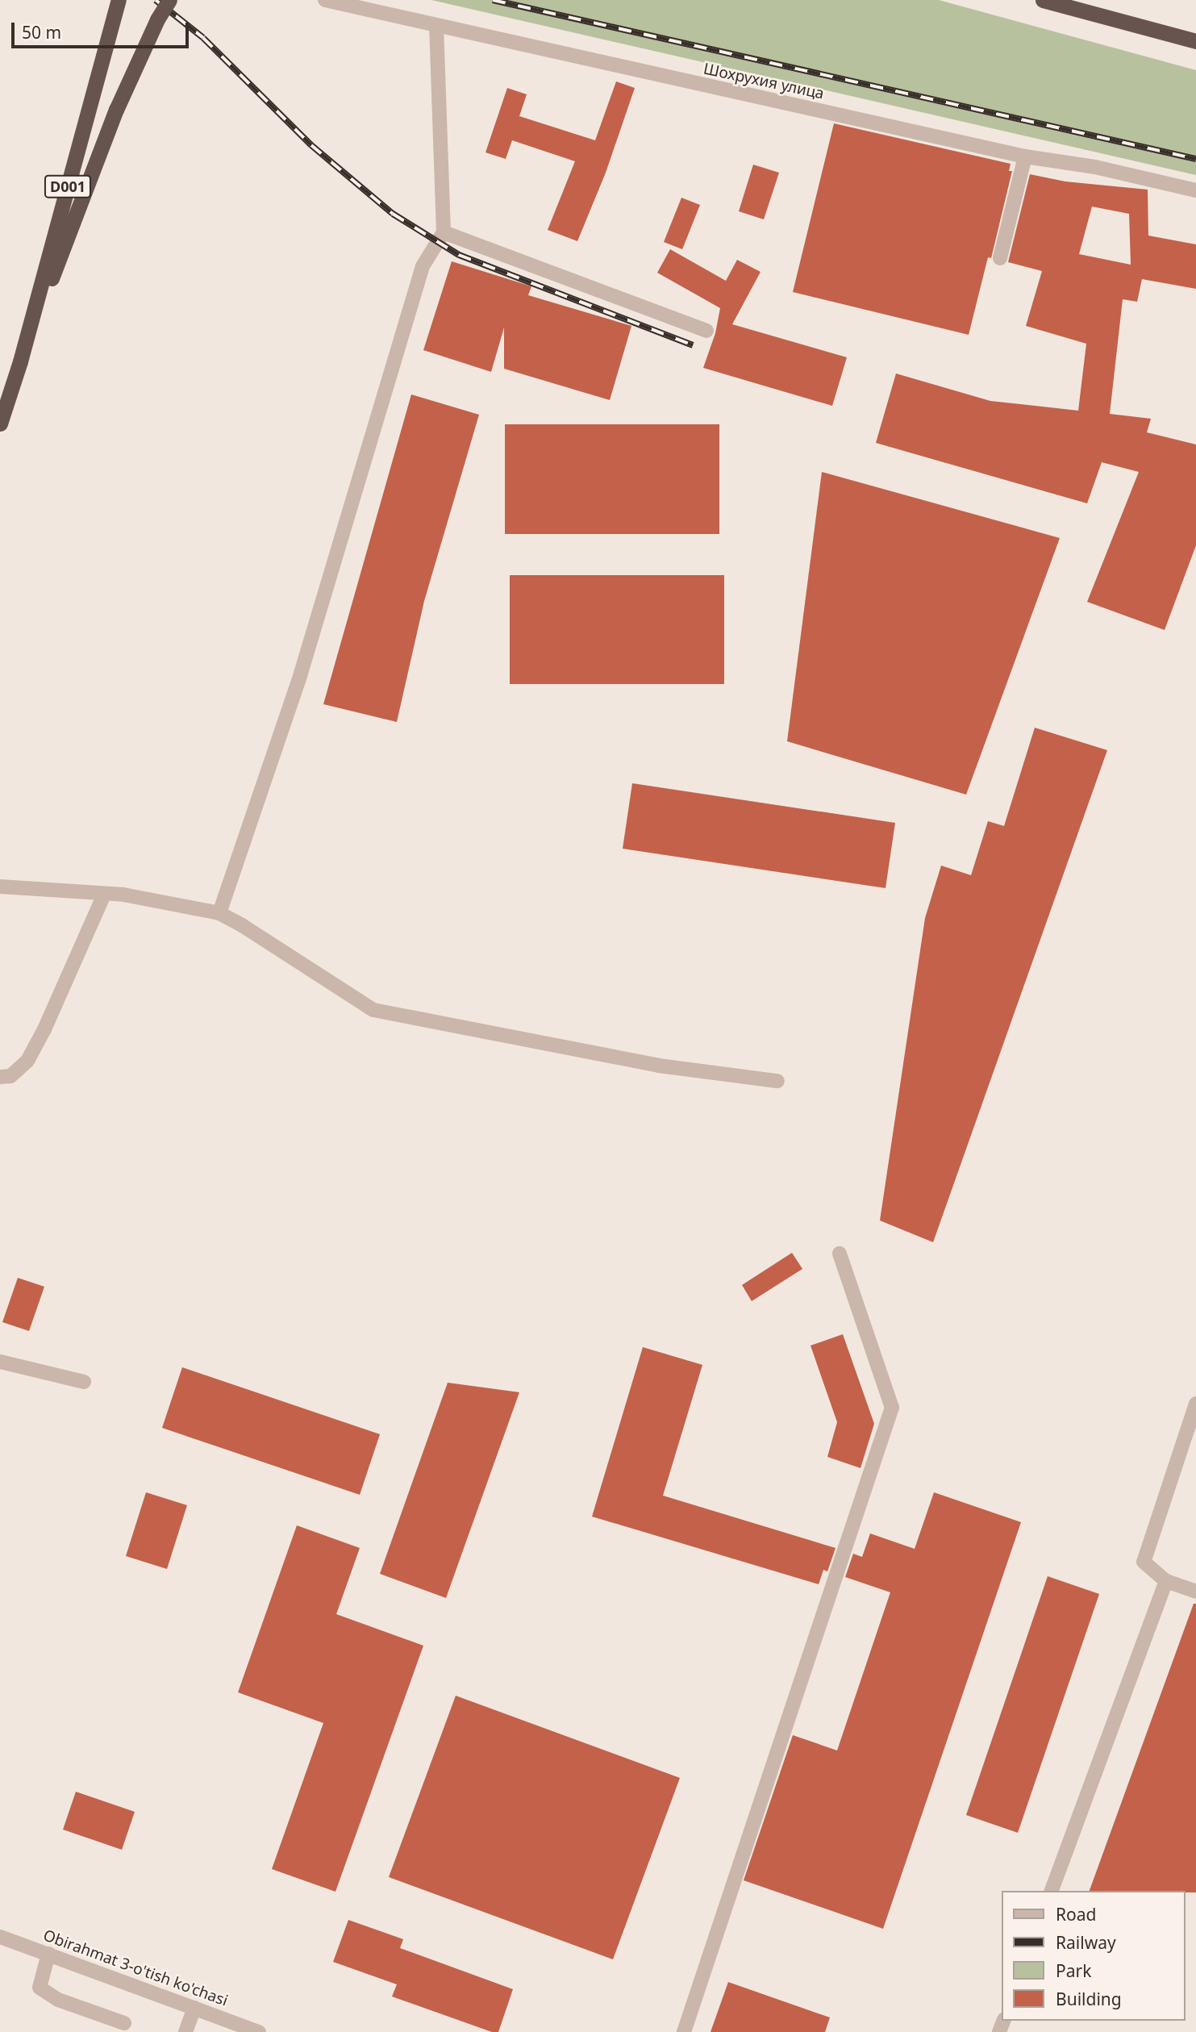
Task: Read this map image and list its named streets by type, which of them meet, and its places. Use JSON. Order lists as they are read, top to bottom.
{
  "streets": {
    "highway": ["D001"],
    "street": ["Шохрухия улица", "Obirahmat 3-o'tish ko'chasi"]
  },
  "legend": [
    "Road",
    "Railway",
    "Park",
    "Building"
  ],
  "scale_bar": "50 m"
}
